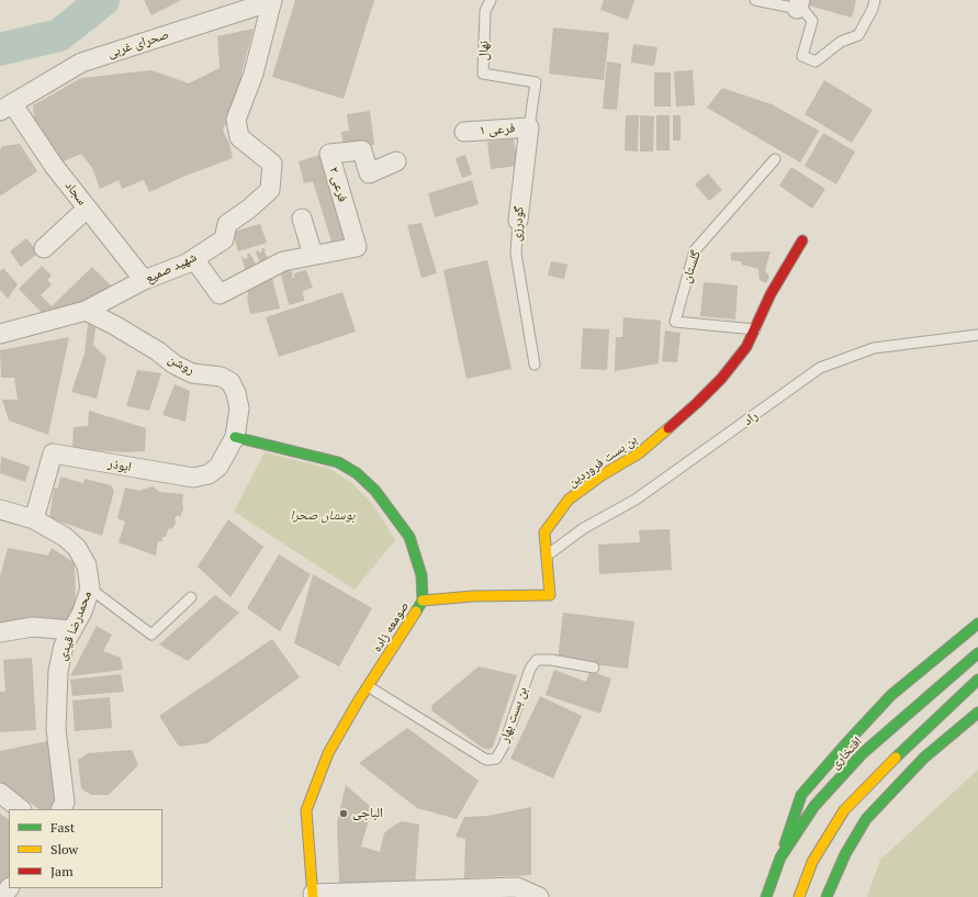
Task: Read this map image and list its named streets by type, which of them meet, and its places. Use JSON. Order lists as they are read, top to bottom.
{
  "streets": {
    "street": [
      "صحرای غربی",
      "فرعی ۱",
      "فرعی ۲",
      "سجاد",
      "گودرزی",
      "شهید صمیع",
      "روشن",
      "بن بست فروردین",
      "ابوذر",
      "محمدرضا قیدی",
      "صومعه زاده",
      "افتخاری"
    ],
    "lane": [
      "نهال",
      "گلستان",
      "راد",
      "بن بست بهار"
    ]
  },
  "crossings": [
    ["صحرای غربی", "سجاد"],
    ["صحرای غربی", "شهید صمیع"],
    ["نهال", "گودرزی"],
    ["فرعی ۱", "گودرزی"],
    ["سجاد", "شهید صمیع"],
    ["گلستان", "بن بست فروردین"],
    ["شهید صمیع", "روشن"],
    ["روشن", "ابوذر"],
    ["روشن", "صومعه زاده"],
    ["راد", "بن بست فروردین"],
    ["بن بست فروردین", "صومعه زاده"],
    ["ابوذر", "محمدرضا قیدی"],
    ["ابوذر", "صومعه زاده"],
    ["صومعه زاده", "بن بست بهار"]
  ],
  "parks": ["بوستان صحرا"],
  "places": ["الباجی"],
  "legend": ["Fast", "Slow", "Jam"]
}
